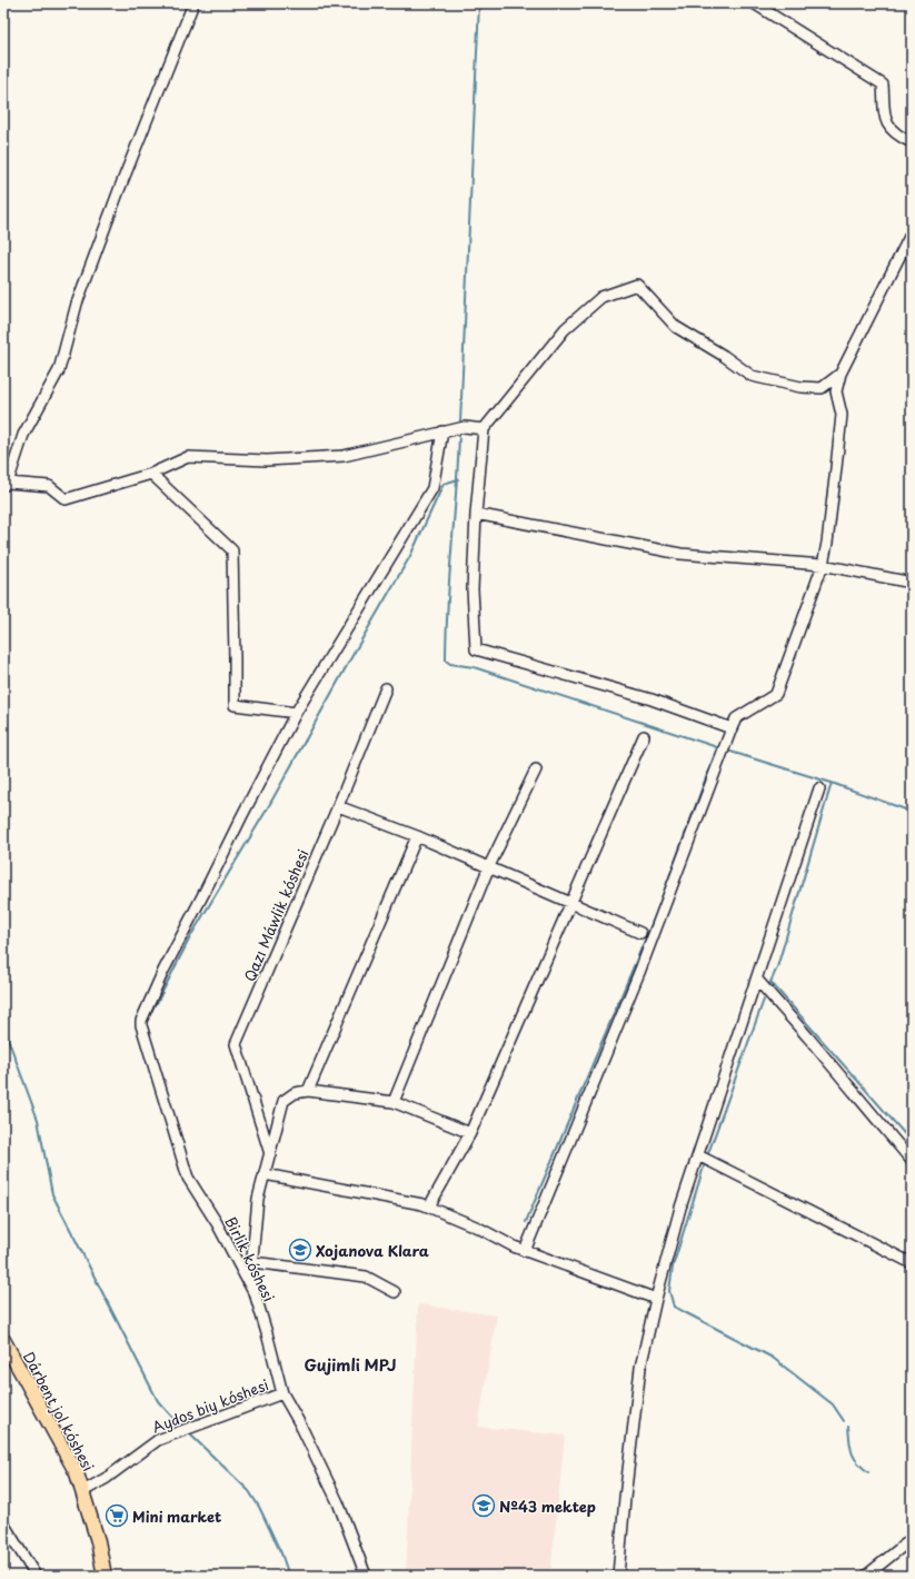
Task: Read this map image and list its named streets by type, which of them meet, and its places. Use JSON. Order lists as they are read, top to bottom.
{
  "streets": {
    "main road": ["Dárbent jol kóshesi"],
    "street": ["Qazı Máwlik kóshesi", "Birlik kóshesi", "Aydos biy kóshesi"]
  },
  "crossings": [
    ["Birlik kóshesi", "Aydos biy kóshesi"],
    ["Aydos biy kóshesi", "Dárbent jol kóshesi"]
  ],
  "districts": ["Gujimli MPJ"],
  "places": {
    "school or university": ["Xojanova Klara", "№43 mektep"],
    "supermarket": ["Mini market"]
  }
}
